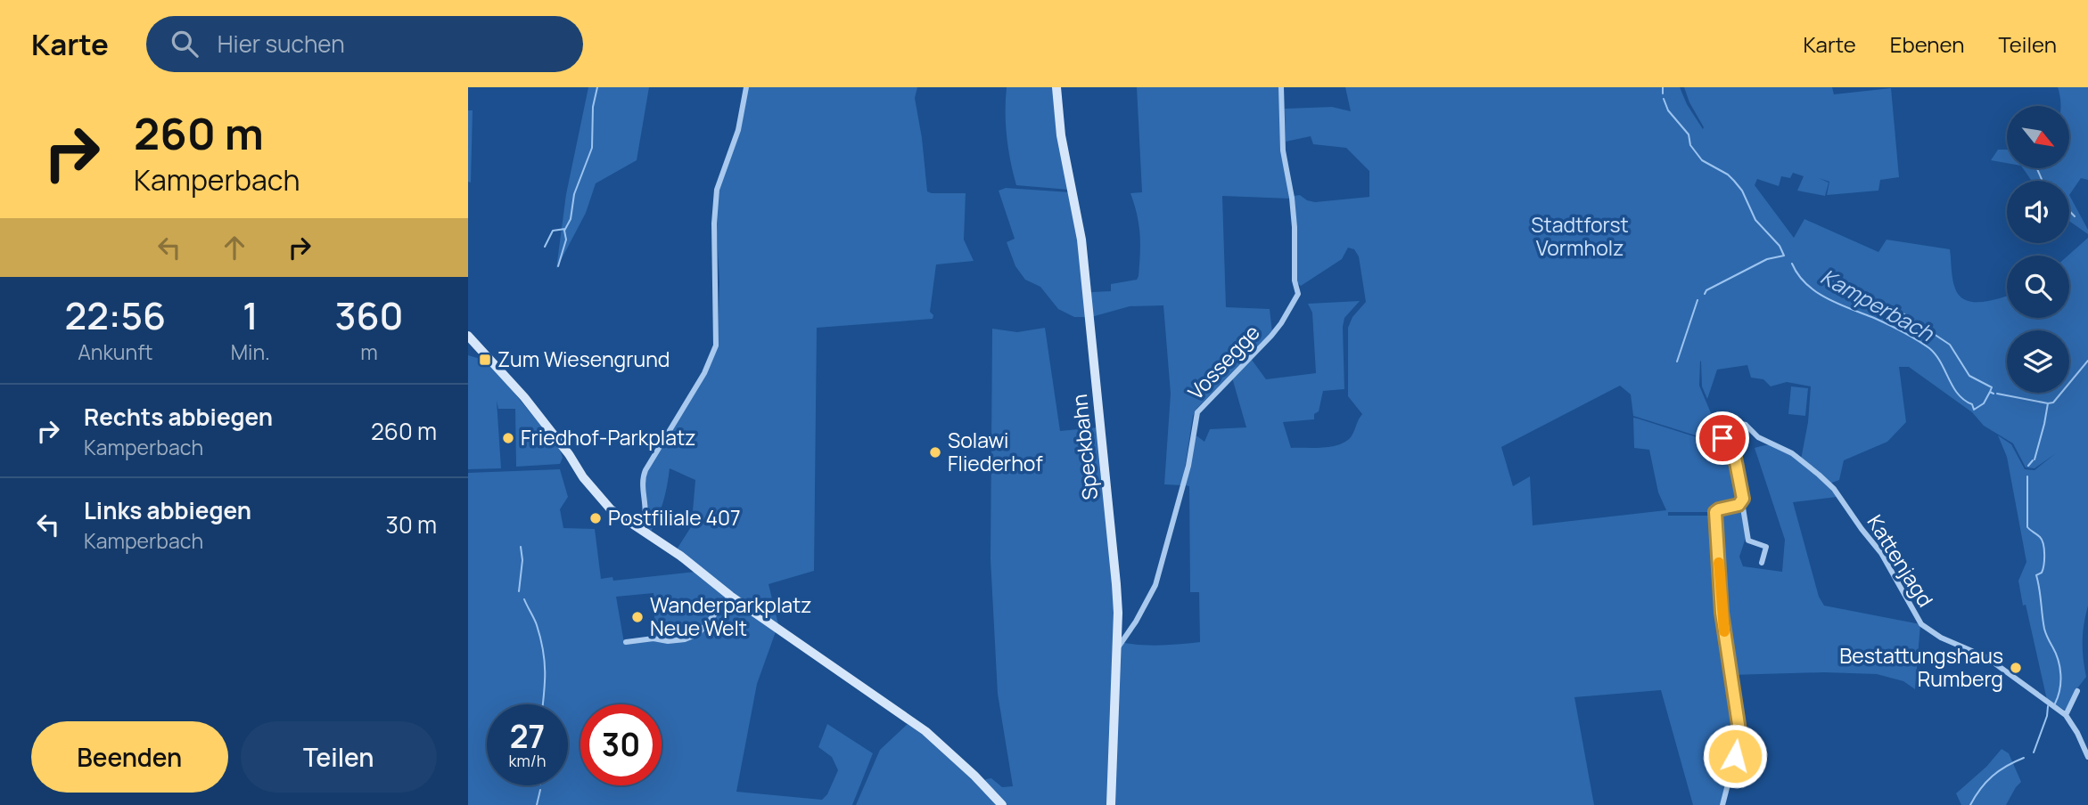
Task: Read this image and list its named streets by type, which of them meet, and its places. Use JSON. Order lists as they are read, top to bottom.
{
  "streets": {
    "street": ["Vossegge", "Speckbahn", "Kattenjagd"]
  },
  "crossings": [
    ["Vossegge", "Speckbahn"]
  ],
  "water": ["Kamperbach"],
  "parks": ["Stadtforst Vormholz"],
  "places": {
    "transit": ["Zum Wiesengrund"],
    "other": [
      "Friedhof-Parkplatz",
      "Solawi Fliederhof",
      "Postfiliale 407",
      "Wanderparkplatz Neue Welt",
      "Bestattungshaus Rumberg"
    ]
  },
  "north": "bottom right",
  "page": {
    "header": "Karte",
    "search": "Hier suchen",
    "nav": ["Karte", "Ebenen", "Teilen"],
    "turn": ["260 m", "Kamperbach"],
    "eta": [
      "22:56",
      "Ankunft",
      "1",
      "Min.",
      "360",
      "m"
    ],
    "list": [
      {
        "name": "Rechts abbiegen",
        "note": "Kamperbach",
        "value": "260 m"
      },
      {
        "name": "Links abbiegen",
        "note": "Kamperbach",
        "value": "30 m"
      }
    ],
    "speed": "27 km/h",
    "limit": "30",
    "buttons": ["Beenden", "Teilen"]
  }
}
